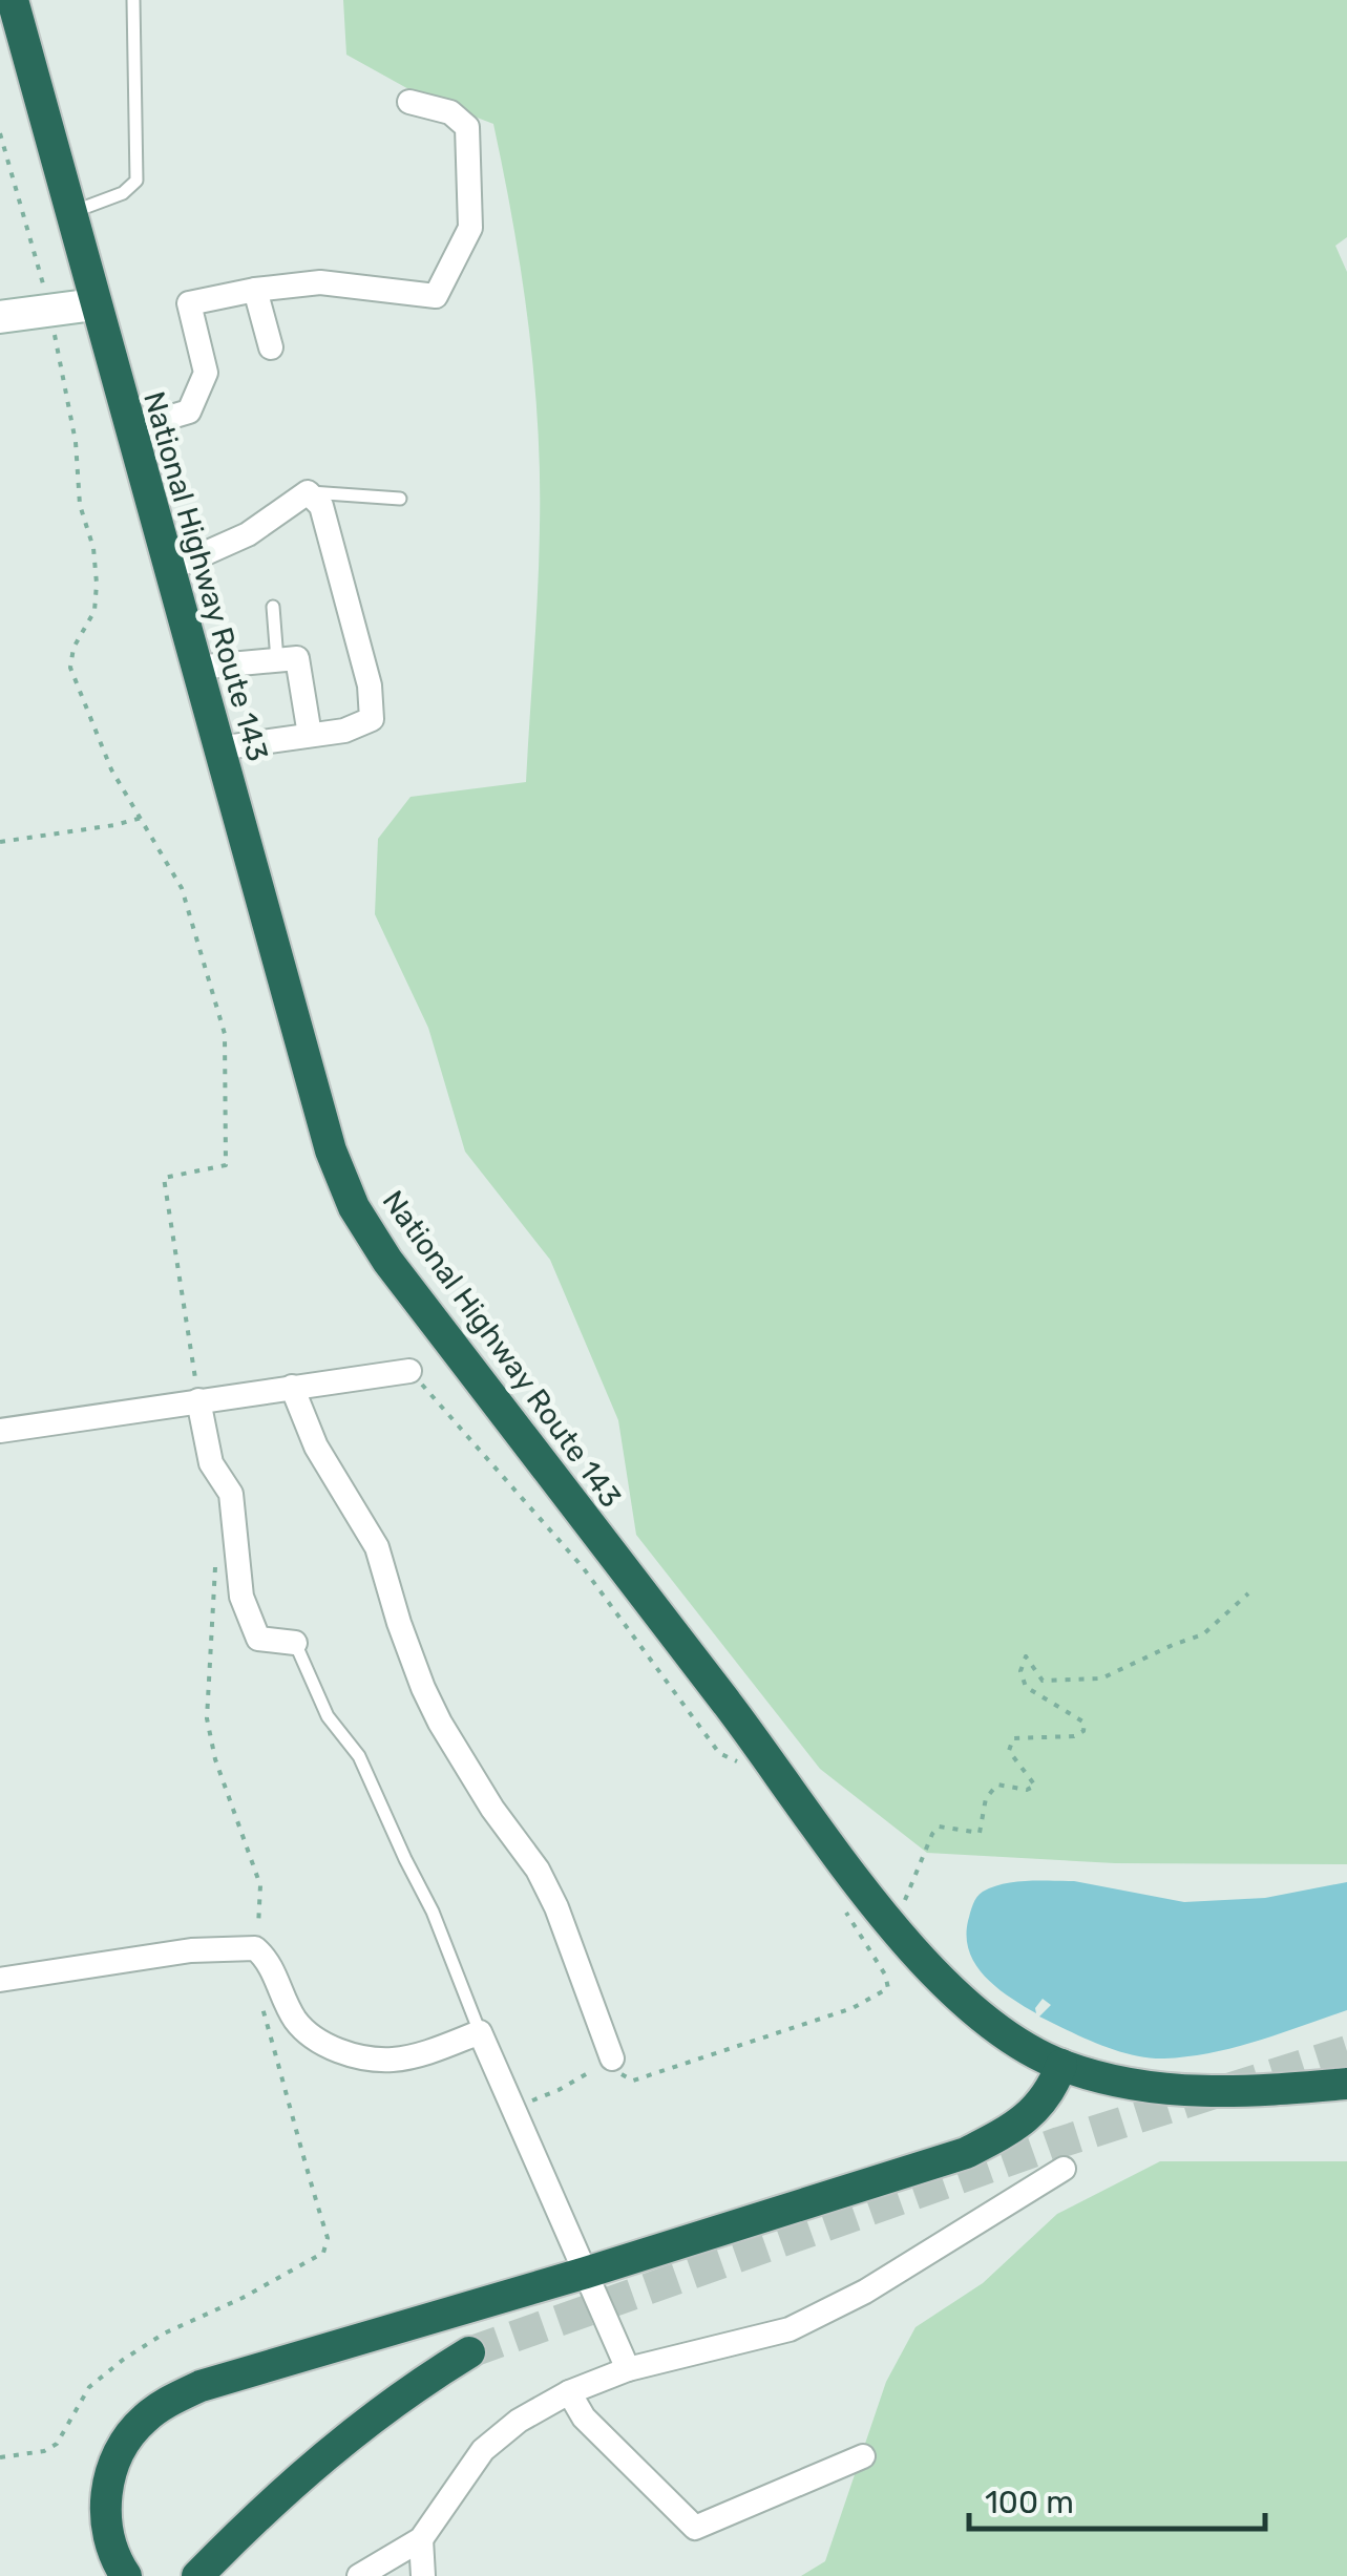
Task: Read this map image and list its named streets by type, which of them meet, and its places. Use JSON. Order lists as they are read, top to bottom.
{
  "streets": {
    "highway": ["National Highway Route 143"]
  },
  "scale_bar": "100 m"
}
